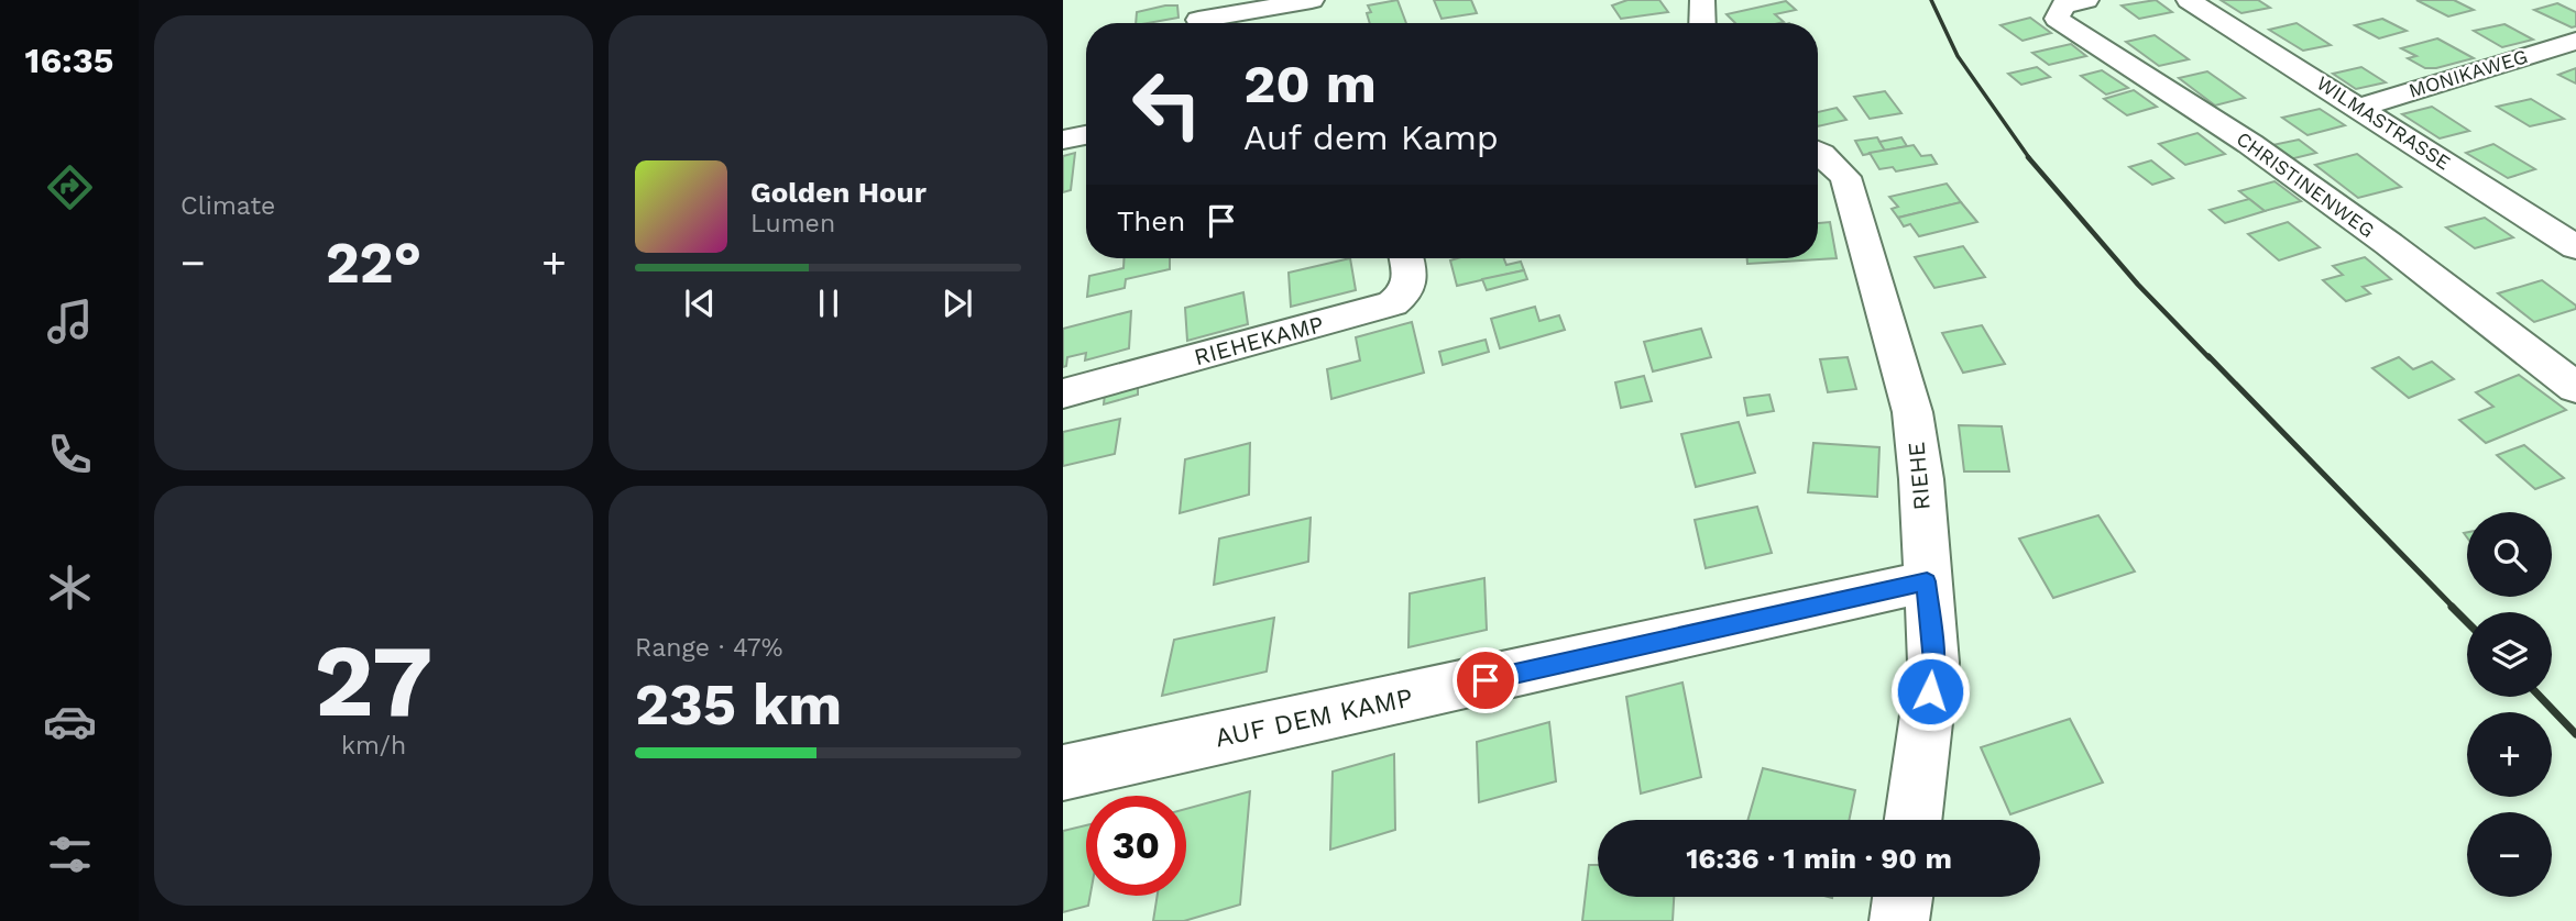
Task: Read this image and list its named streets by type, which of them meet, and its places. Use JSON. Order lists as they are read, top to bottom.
{
  "streets": {
    "street": [
      "MONIKAWEG",
      "WILMASTRASSE",
      "CHRISTINENWEG",
      "RIEHEKAMP",
      "RIEHE",
      "AUF DEM KAMP"
    ]
  },
  "crossings": [
    ["MONIKAWEG", "WILMASTRASSE"],
    ["RIEHE", "AUF DEM KAMP"]
  ],
  "page": {
    "tabs": "16:35",
    "tile": [
      "Climate",
      ["27", "km/h"],
      ["Range · 47%", "235 km"]
    ],
    "turn": ["20 m", "Auf dem Kamp"],
    "song": ["Golden Hour", "Lumen"],
    "then": "Then",
    "heat": ["−", "22°", "+"],
    "map_buttons": ["+", "−"],
    "limit": "30",
    "trip": "16:36 · 1 min · 90 m"
  }
}
